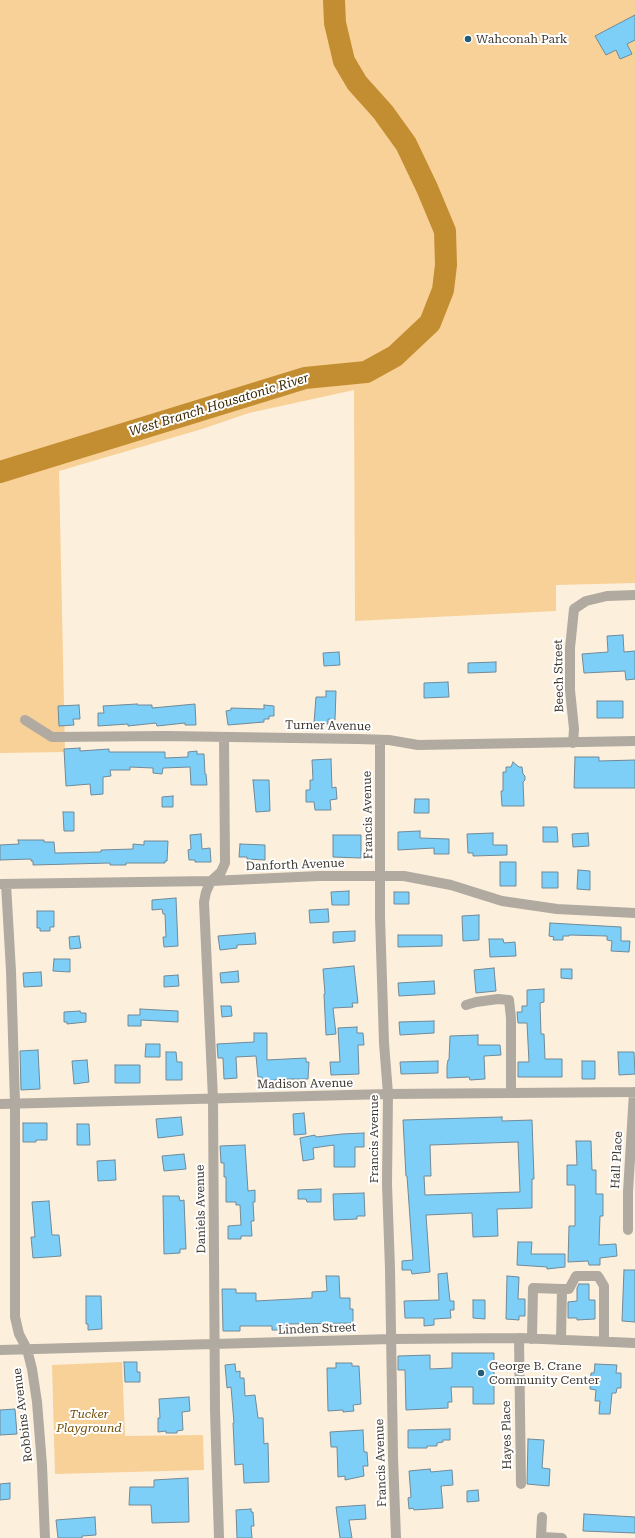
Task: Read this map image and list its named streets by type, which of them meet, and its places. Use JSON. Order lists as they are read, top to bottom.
{
  "streets": {
    "street": [
      "Beech Street",
      "Turner Avenue",
      "Francis Avenue",
      "Danforth Avenue",
      "Madison Avenue",
      "Hall Place",
      "Daniels Avenue",
      "Linden Street",
      "Robbins Avenue",
      "Hayes Place"
    ]
  },
  "crossings": [
    ["Beech Street", "Turner Avenue"],
    ["Turner Avenue", "Francis Avenue"],
    ["Francis Avenue", "Danforth Avenue"],
    ["Francis Avenue", "Madison Avenue"],
    ["Francis Avenue", "Linden Street"],
    ["Danforth Avenue", "Daniels Avenue"],
    ["Danforth Avenue", "Robbins Avenue"],
    ["Madison Avenue", "Hall Place"],
    ["Madison Avenue", "Daniels Avenue"],
    ["Madison Avenue", "Robbins Avenue"],
    ["Daniels Avenue", "Linden Street"],
    ["Linden Street", "Robbins Avenue"],
    ["Linden Street", "Hayes Place"]
  ],
  "water": ["West Branch Housatonic River"],
  "parks": ["Tucker Playground"],
  "places": ["Wahconah Park", "George B. Crane Community Center"]
}
